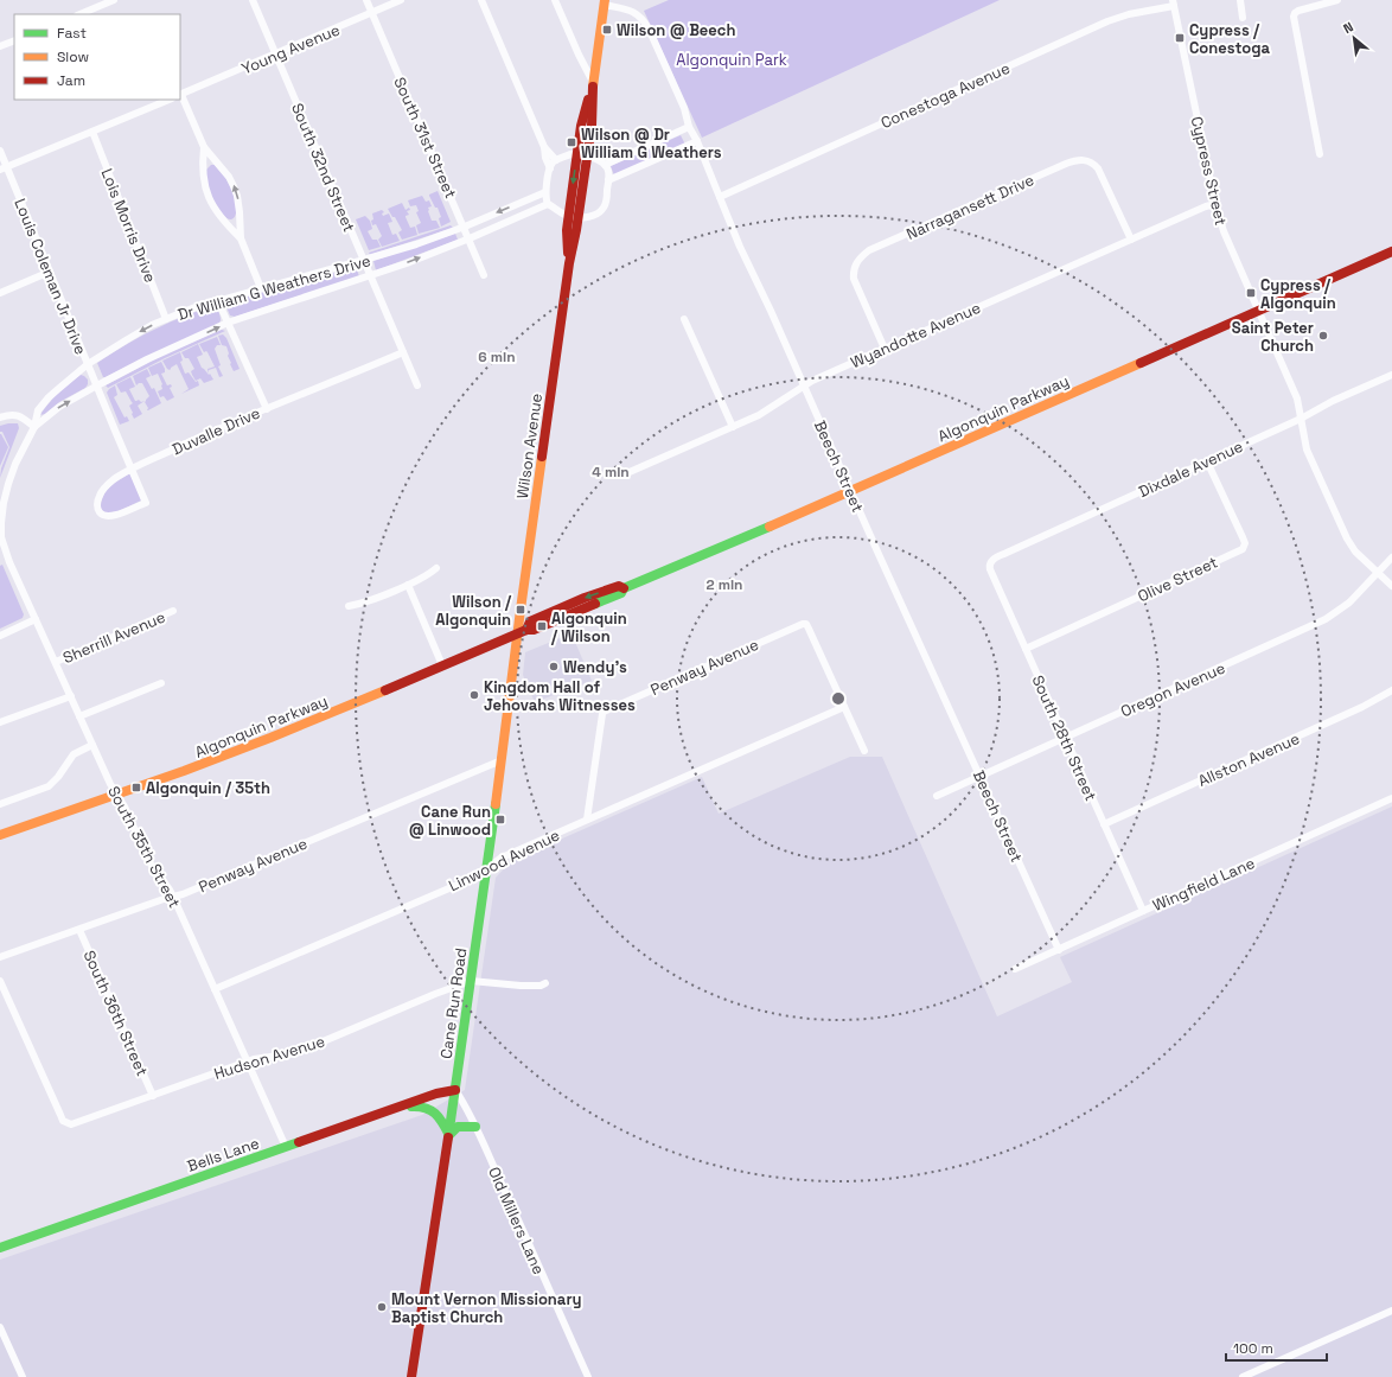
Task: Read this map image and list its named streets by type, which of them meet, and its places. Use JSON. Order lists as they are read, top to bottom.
{
  "streets": {
    "main road": [
      "Algonquin Parkway",
      "Wilson Avenue",
      "Cane Run Road",
      "Bells Lane"
    ],
    "street": [
      "Young Avenue",
      "Conestoga Avenue",
      "South 31st Street",
      "South 32nd Street",
      "Cypress Street",
      "Narragansett Drive",
      "Lois Morris Drive",
      "Louis Coleman Jr Drive",
      "Dr William G Weathers Drive",
      "Wyandotte Avenue",
      "Duvalle Drive",
      "Beech Street",
      "Dixdale Avenue",
      "Olive Street",
      "Sherrill Avenue",
      "Penway Avenue",
      "Oregon Avenue",
      "South 28th Street",
      "Allston Avenue",
      "South 35th Street",
      "Linwood Avenue",
      "Wingfield Lane",
      "South 36th Street",
      "Hudson Avenue",
      "Old Millers Lane"
    ]
  },
  "crossings": [
    ["Young Avenue", "South 31st Street"],
    ["Young Avenue", "South 32nd Street"],
    ["Conestoga Avenue", "Cypress Street"],
    ["Conestoga Avenue", "Beech Street"],
    ["South 31st Street", "Dr William G Weathers Drive"],
    ["South 32nd Street", "Dr William G Weathers Drive"],
    ["South 32nd Street", "Duvalle Drive"],
    ["Cypress Street", "Wyandotte Avenue"],
    ["Cypress Street", "Algonquin Parkway"],
    ["Cypress Street", "Dixdale Avenue"],
    ["Cypress Street", "Oregon Avenue"],
    ["Narragansett Drive", "Wyandotte Avenue"],
    ["Lois Morris Drive", "Dr William G Weathers Drive"],
    ["Louis Coleman Jr Drive", "Dr William G Weathers Drive"],
    ["Dr William G Weathers Drive", "South 35th Street"],
    ["Wyandotte Avenue", "Beech Street"],
    ["Algonquin Parkway", "Wilson Avenue"],
    ["Algonquin Parkway", "Beech Street"],
    ["Algonquin Parkway", "South 35th Street"],
    ["Algonquin Parkway", "Cane Run Road"],
    ["Wilson Avenue", "Beech Street"],
    ["Wilson Avenue", "Cane Run Road"],
    ["Beech Street", "Oregon Avenue"],
    ["Beech Street", "Wingfield Lane"],
    ["Dixdale Avenue", "Olive Street"],
    ["Dixdale Avenue", "South 28th Street"],
    ["Olive Street", "South 28th Street"],
    ["Sherrill Avenue", "South 35th Street"],
    ["Penway Avenue", "South 35th Street"],
    ["Penway Avenue", "Linwood Avenue"],
    ["Penway Avenue", "Cane Run Road"],
    ["Penway Avenue", "South 36th Street"],
    ["Oregon Avenue", "South 28th Street"],
    ["South 28th Street", "Allston Avenue"],
    ["South 28th Street", "Wingfield Lane"],
    ["South 35th Street", "Linwood Avenue"],
    ["South 35th Street", "Hudson Avenue"],
    ["South 35th Street", "Bells Lane"],
    ["Linwood Avenue", "Cane Run Road"],
    ["Cane Run Road", "Hudson Avenue"],
    ["Cane Run Road", "Bells Lane"],
    ["Cane Run Road", "Old Millers Lane"],
    ["South 36th Street", "Hudson Avenue"],
    ["Bells Lane", "Old Millers Lane"]
  ],
  "parks": ["Algonquin Park"],
  "places": {
    "transit": [
      "Wilson @ Beech",
      "Cypress / Conestoga",
      "Wilson @ Dr William G Weathers",
      "Cypress / Algonquin",
      "Wilson / Algonquin",
      "Algonquin / Wilson",
      "Algonquin / 35th",
      "Cane Run @ Linwood"
    ],
    "other": [
      "Saint Peter Church",
      "Wendy's",
      "Kingdom Hall of Jehovahs Witnesses",
      "Mount Vernon Missionary Baptist Church"
    ]
  },
  "legend": ["Fast", "Slow", "Jam"],
  "scale_bar": "100 m",
  "north": "top left",
  "rings": ["6 min", "4 min", "2 min"]
}
